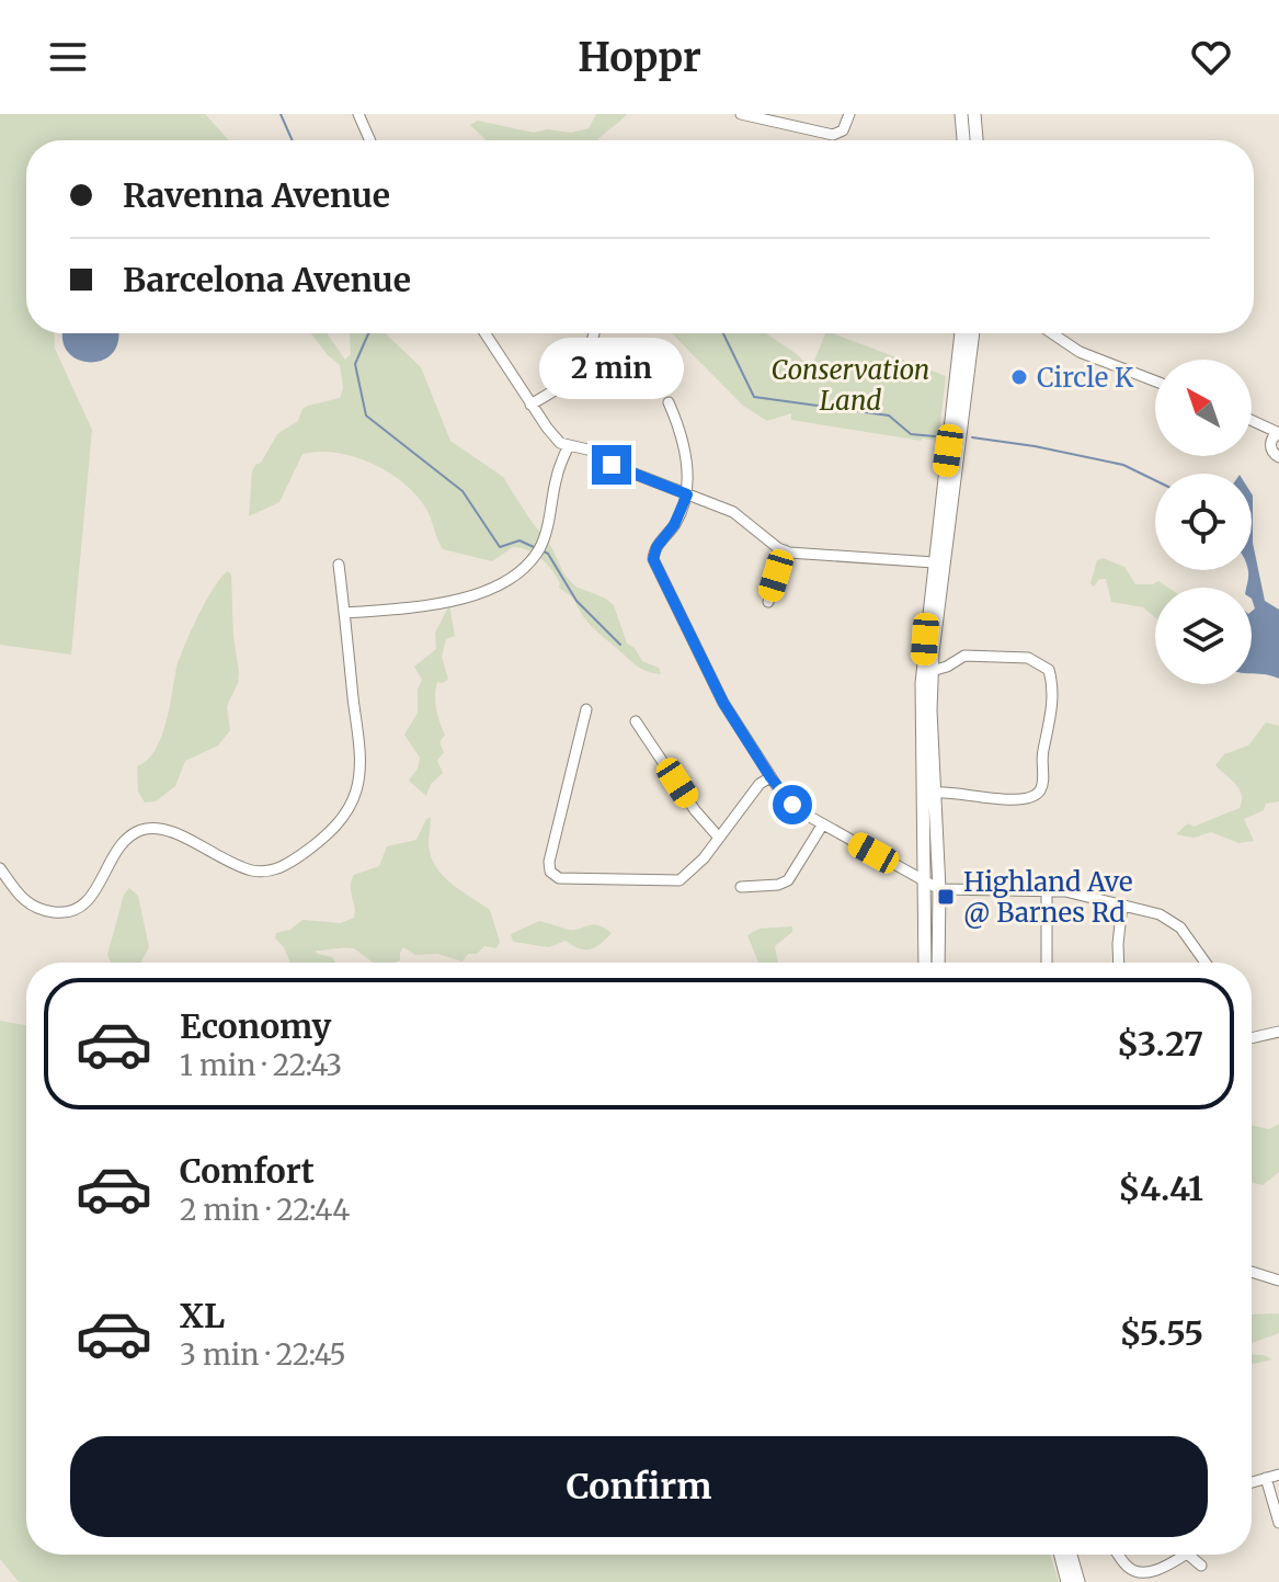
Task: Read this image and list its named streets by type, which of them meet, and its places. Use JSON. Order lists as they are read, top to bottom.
{
  "parks": ["Conservation Land"],
  "places": {
    "other": ["Circle K"],
    "transit": ["Highland Ave @ Barnes Rd"]
  },
  "north": "top left",
  "page": {
    "header": "Hoppr",
    "banner": ["Ravenna Avenue", "Barcelona Avenue"],
    "bubble": "2 min",
    "list": [
      {
        "name": "Economy",
        "note": "1 min · 22:43",
        "value": "$3.27"
      },
      {
        "name": "Comfort",
        "note": "2 min · 22:44",
        "value": "$4.41"
      },
      {
        "name": "XL",
        "note": "3 min · 22:45",
        "value": "$5.55"
      }
    ],
    "buttons": "Confirm"
  }
}
